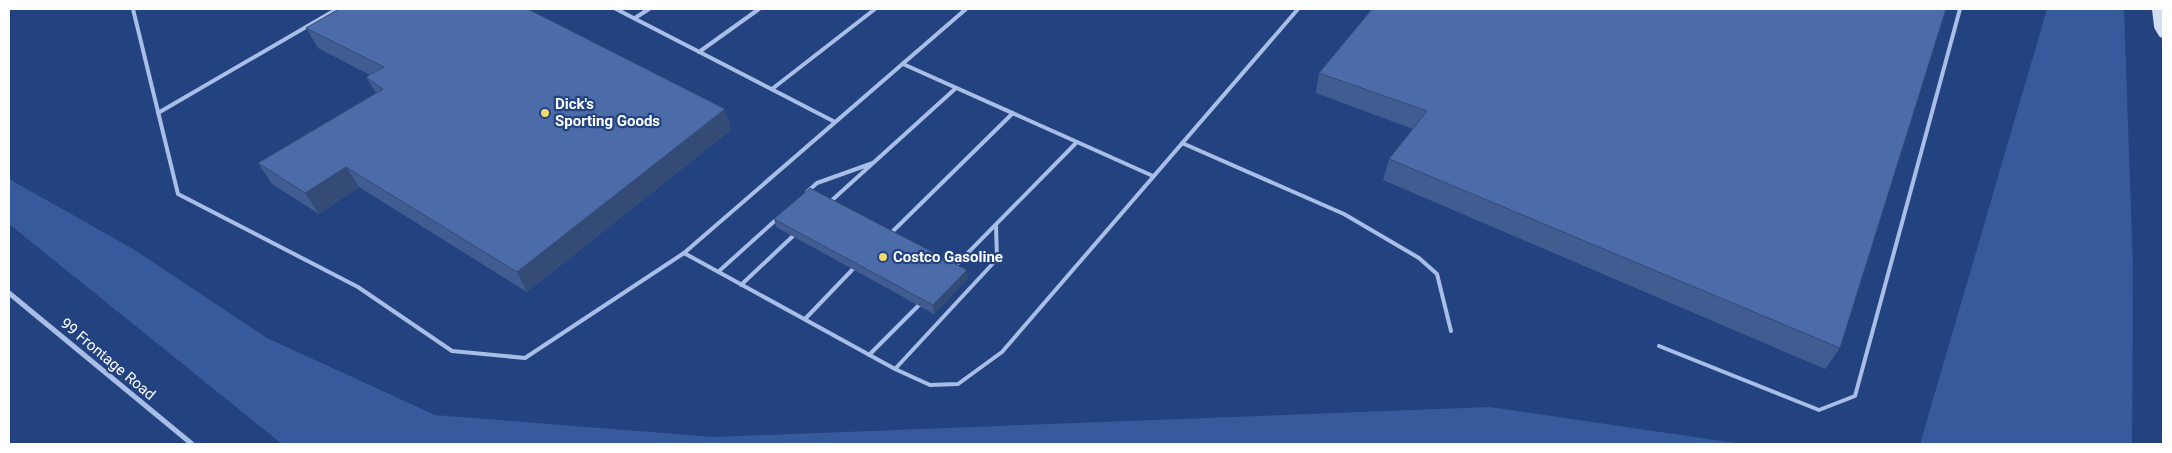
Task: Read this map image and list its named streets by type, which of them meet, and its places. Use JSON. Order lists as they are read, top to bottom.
{
  "streets": {
    "street": ["99 Frontage Road"]
  },
  "places": ["Dick's Sporting Goods", "Costco Gasoline"]
}
